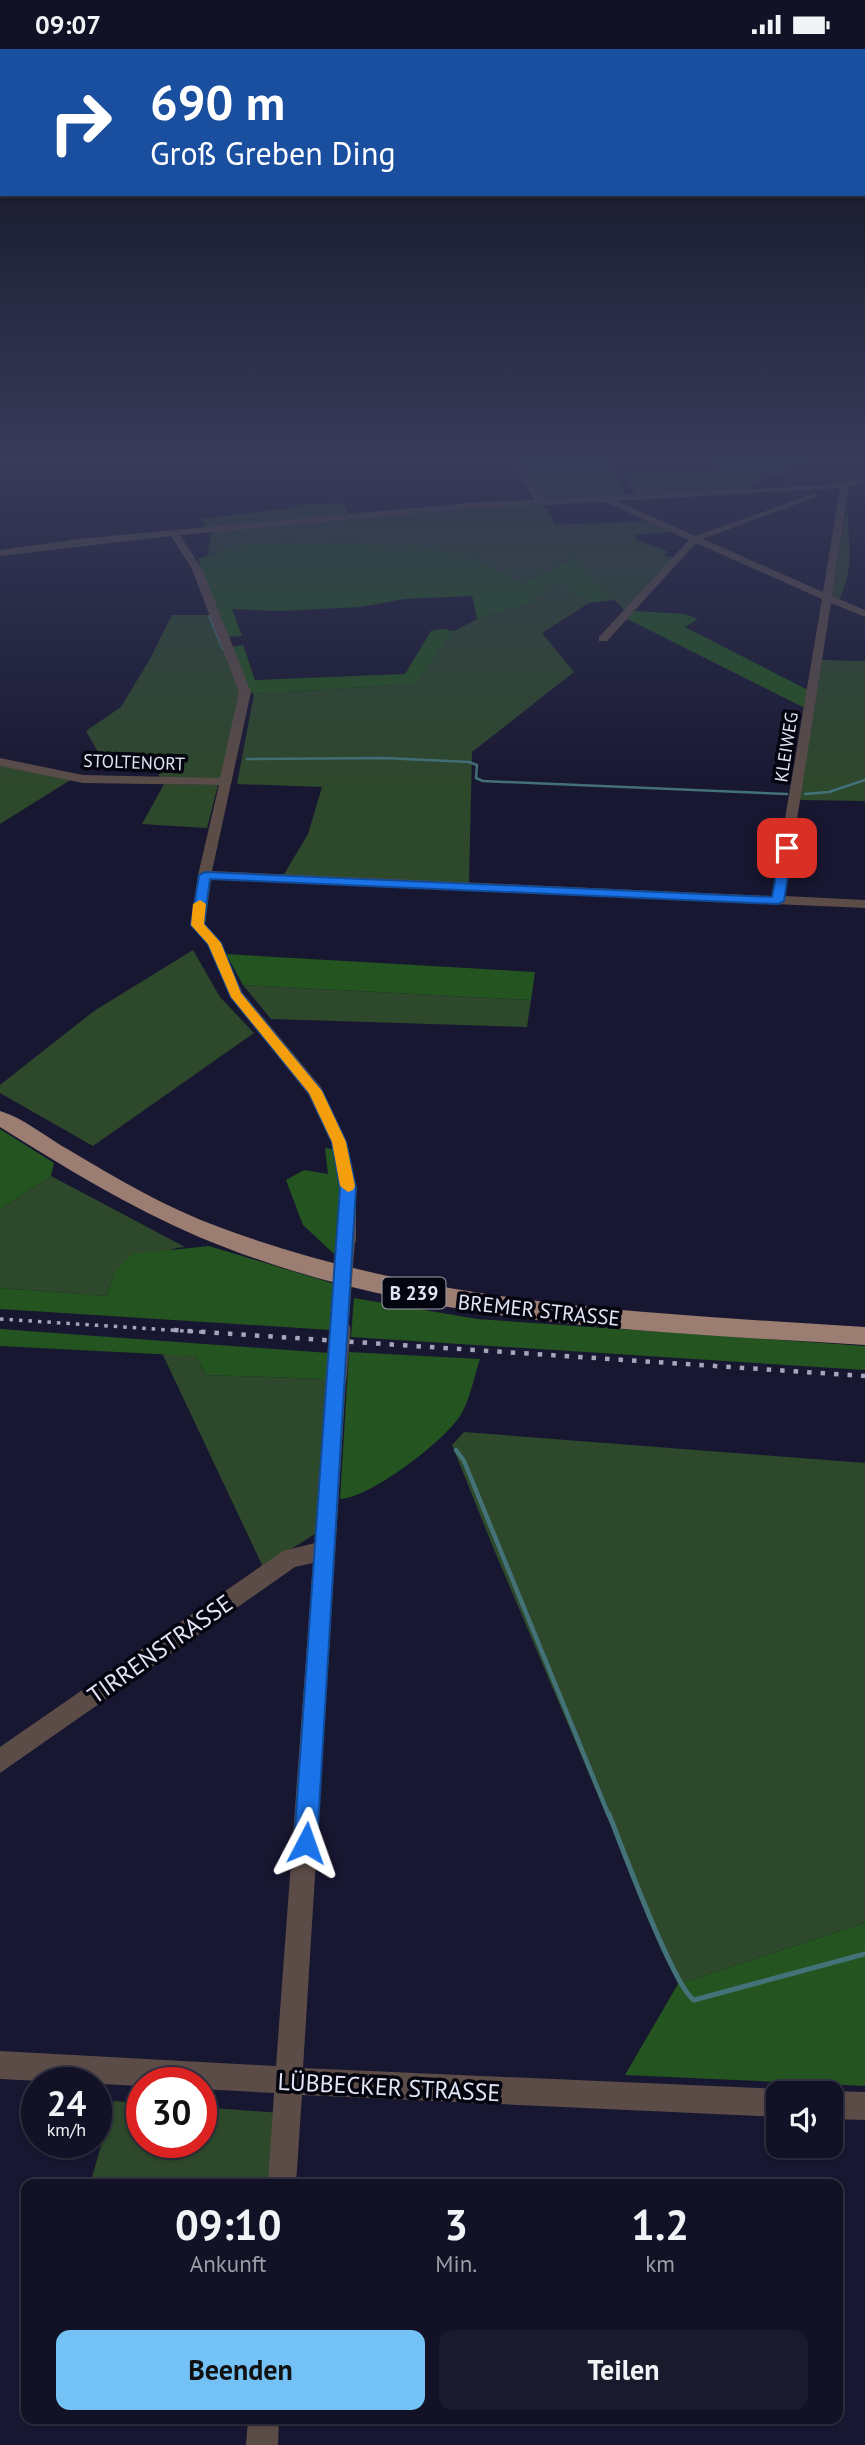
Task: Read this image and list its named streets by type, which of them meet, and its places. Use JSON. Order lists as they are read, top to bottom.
{
  "streets": {
    "main road": ["B 239", "BREMER STRASSE"],
    "street": [
      "KLEIWEG",
      "STOLTENORT",
      "TIRRENSTRASSE",
      "LÜBBECKER STRASSE"
    ]
  },
  "page": {
    "status": "09:07",
    "turn": ["690 m", "Groß Greben Ding"],
    "speed": "24 km/h",
    "limit": "30",
    "eta": [
      "09:10",
      "Ankunft",
      "3",
      "Min.",
      "1.2",
      "km"
    ],
    "buttons": ["Beenden", "Teilen"]
  }
}
